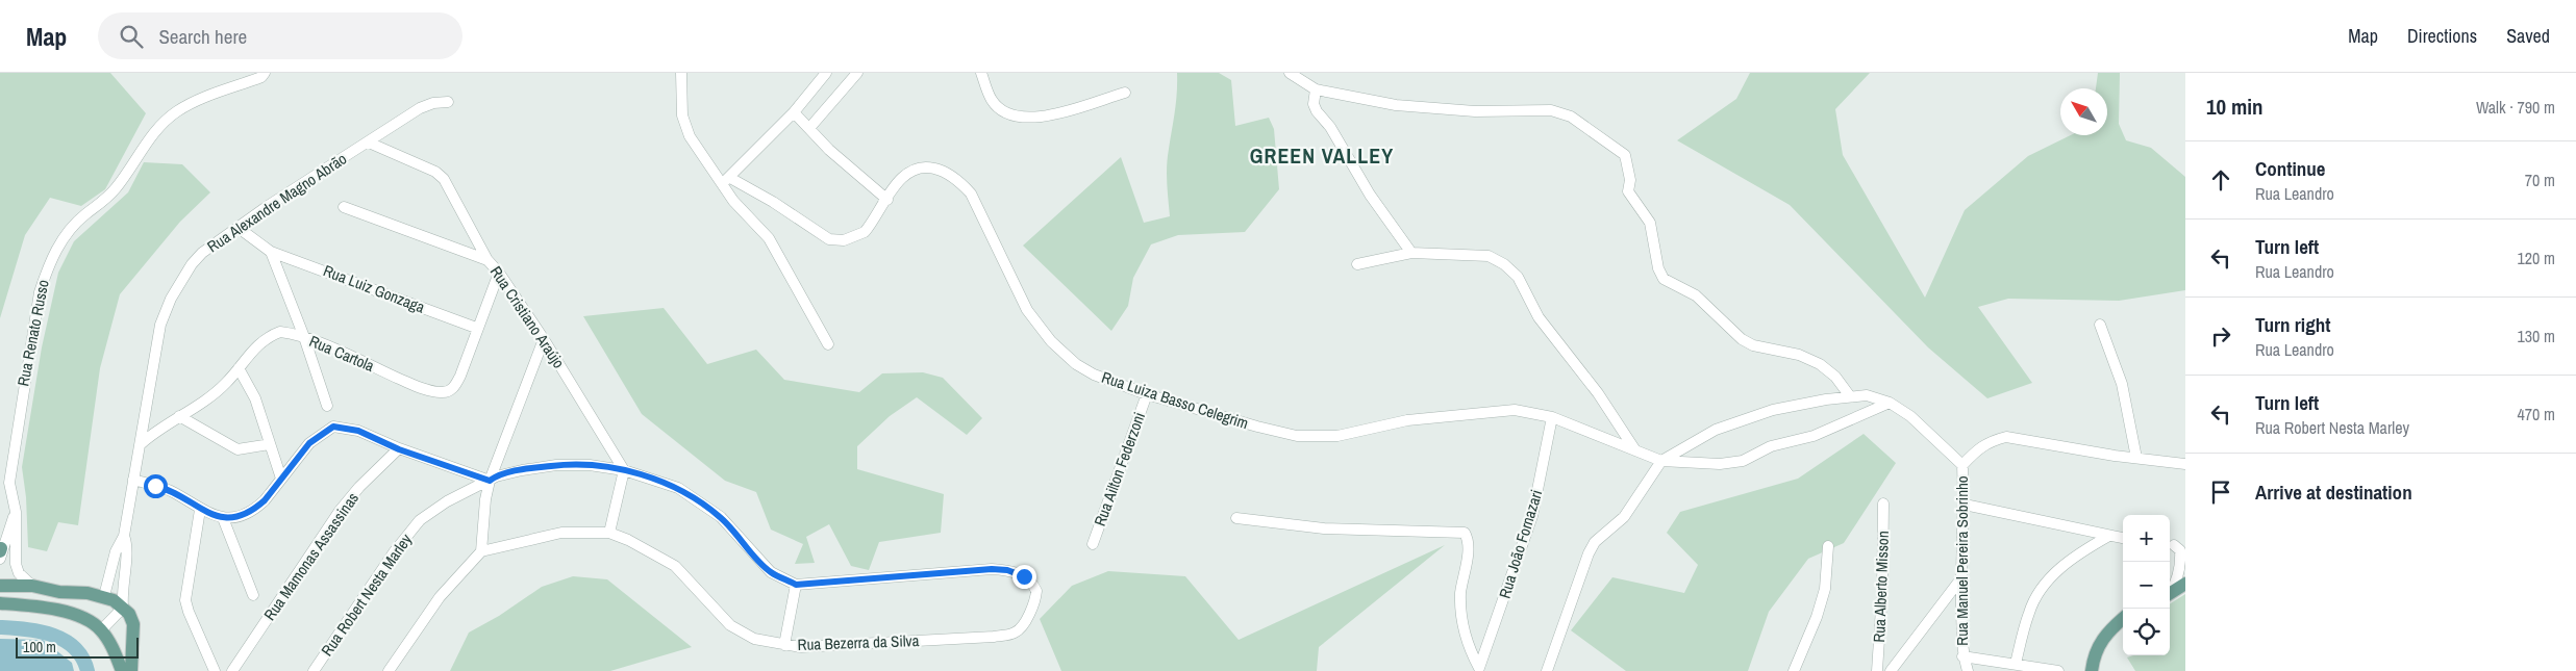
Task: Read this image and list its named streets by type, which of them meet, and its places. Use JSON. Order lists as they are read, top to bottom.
{
  "streets": {
    "street": [
      "Rua Alexandre Magno Abrão",
      "Rua Luiz Gonzaga",
      "Rua Cristiano Araújo",
      "Rua Renato Russo",
      "Rua Cartola",
      "Rua Luiza Basso Celegrim",
      "Rua Ailton Federzoni",
      "Rua João Fornazari",
      "Rua Mamonas Assassinas",
      "Rua Manuel Pereira Sobrinho",
      "Rua Alberto Misson",
      "Rua Robert Nesta Marley",
      "Rua Bezerra da Silva"
    ]
  },
  "crossings": [
    ["Rua Alexandre Magno Abrão", "Rua Luiz Gonzaga"],
    ["Rua Alexandre Magno Abrão", "Rua Cristiano Araújo"],
    ["Rua Alexandre Magno Abrão", "Rua Cartola"],
    ["Rua Luiz Gonzaga", "Rua Cartola"],
    ["Rua Cristiano Araújo", "Rua Cartola"],
    ["Rua Cristiano Araújo", "Rua Robert Nesta Marley"],
    ["Rua Luiza Basso Celegrim", "Rua Ailton Federzoni"],
    ["Rua Luiza Basso Celegrim", "Rua João Fornazari"],
    ["Rua Robert Nesta Marley", "Rua Bezerra da Silva"]
  ],
  "districts": ["GREEN VALLEY"],
  "scale_bar": "100 m",
  "north": "top left",
  "page": {
    "header": "Map",
    "search": "Search here",
    "nav": ["Map", "Directions", "Saved"],
    "heading": ["10 min", "Walk · 790 m"],
    "list": [
      ["Continue", "Rua Leandro", "70 m"],
      ["Turn left", "Rua Leandro", "120 m"],
      ["Turn right", "Rua Leandro", "130 m"],
      ["Turn left", "Rua Robert Nesta Marley", "470 m"],
      "Arrive at destination"
    ],
    "map_buttons": ["+", "−"],
    "scale": "100 m"
  }
}
